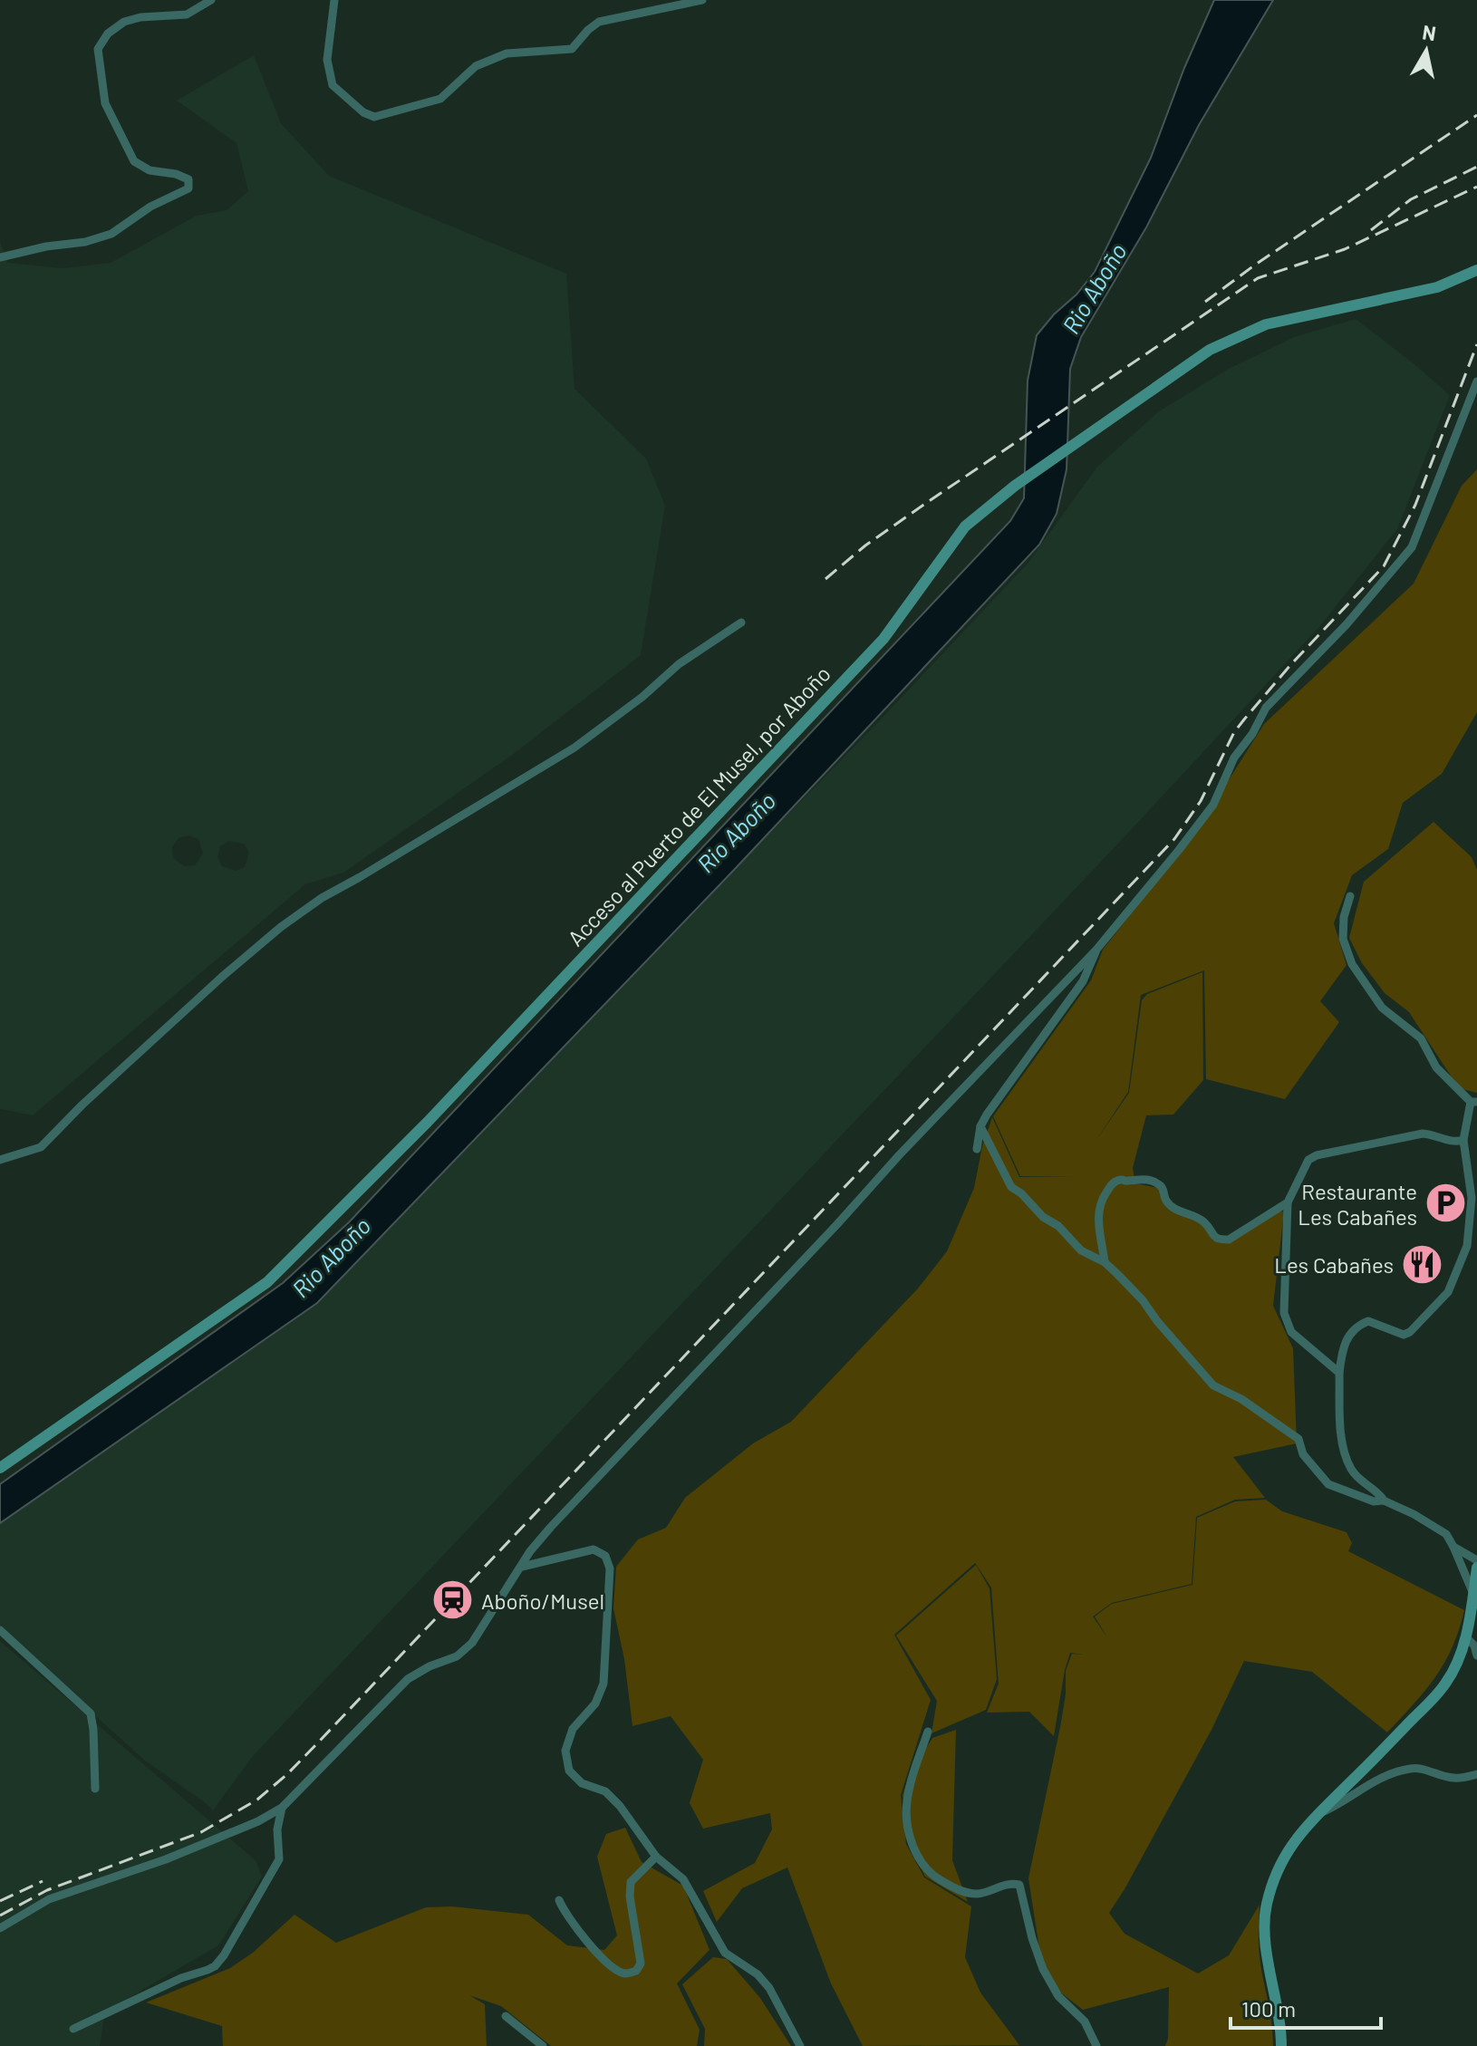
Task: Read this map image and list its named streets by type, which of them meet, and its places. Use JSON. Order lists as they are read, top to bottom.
{
  "streets": {
    "street": ["Acceso al Puerto de El Musel, por Aboño"]
  },
  "water": ["Rio Aboño"],
  "places": {
    "parking": ["Restaurante Les Cabañes"],
    "restaurant": ["Les Cabañes"],
    "station": ["Aboño/Musel"]
  },
  "scale_bar": "100 m",
  "north": "top"
}
